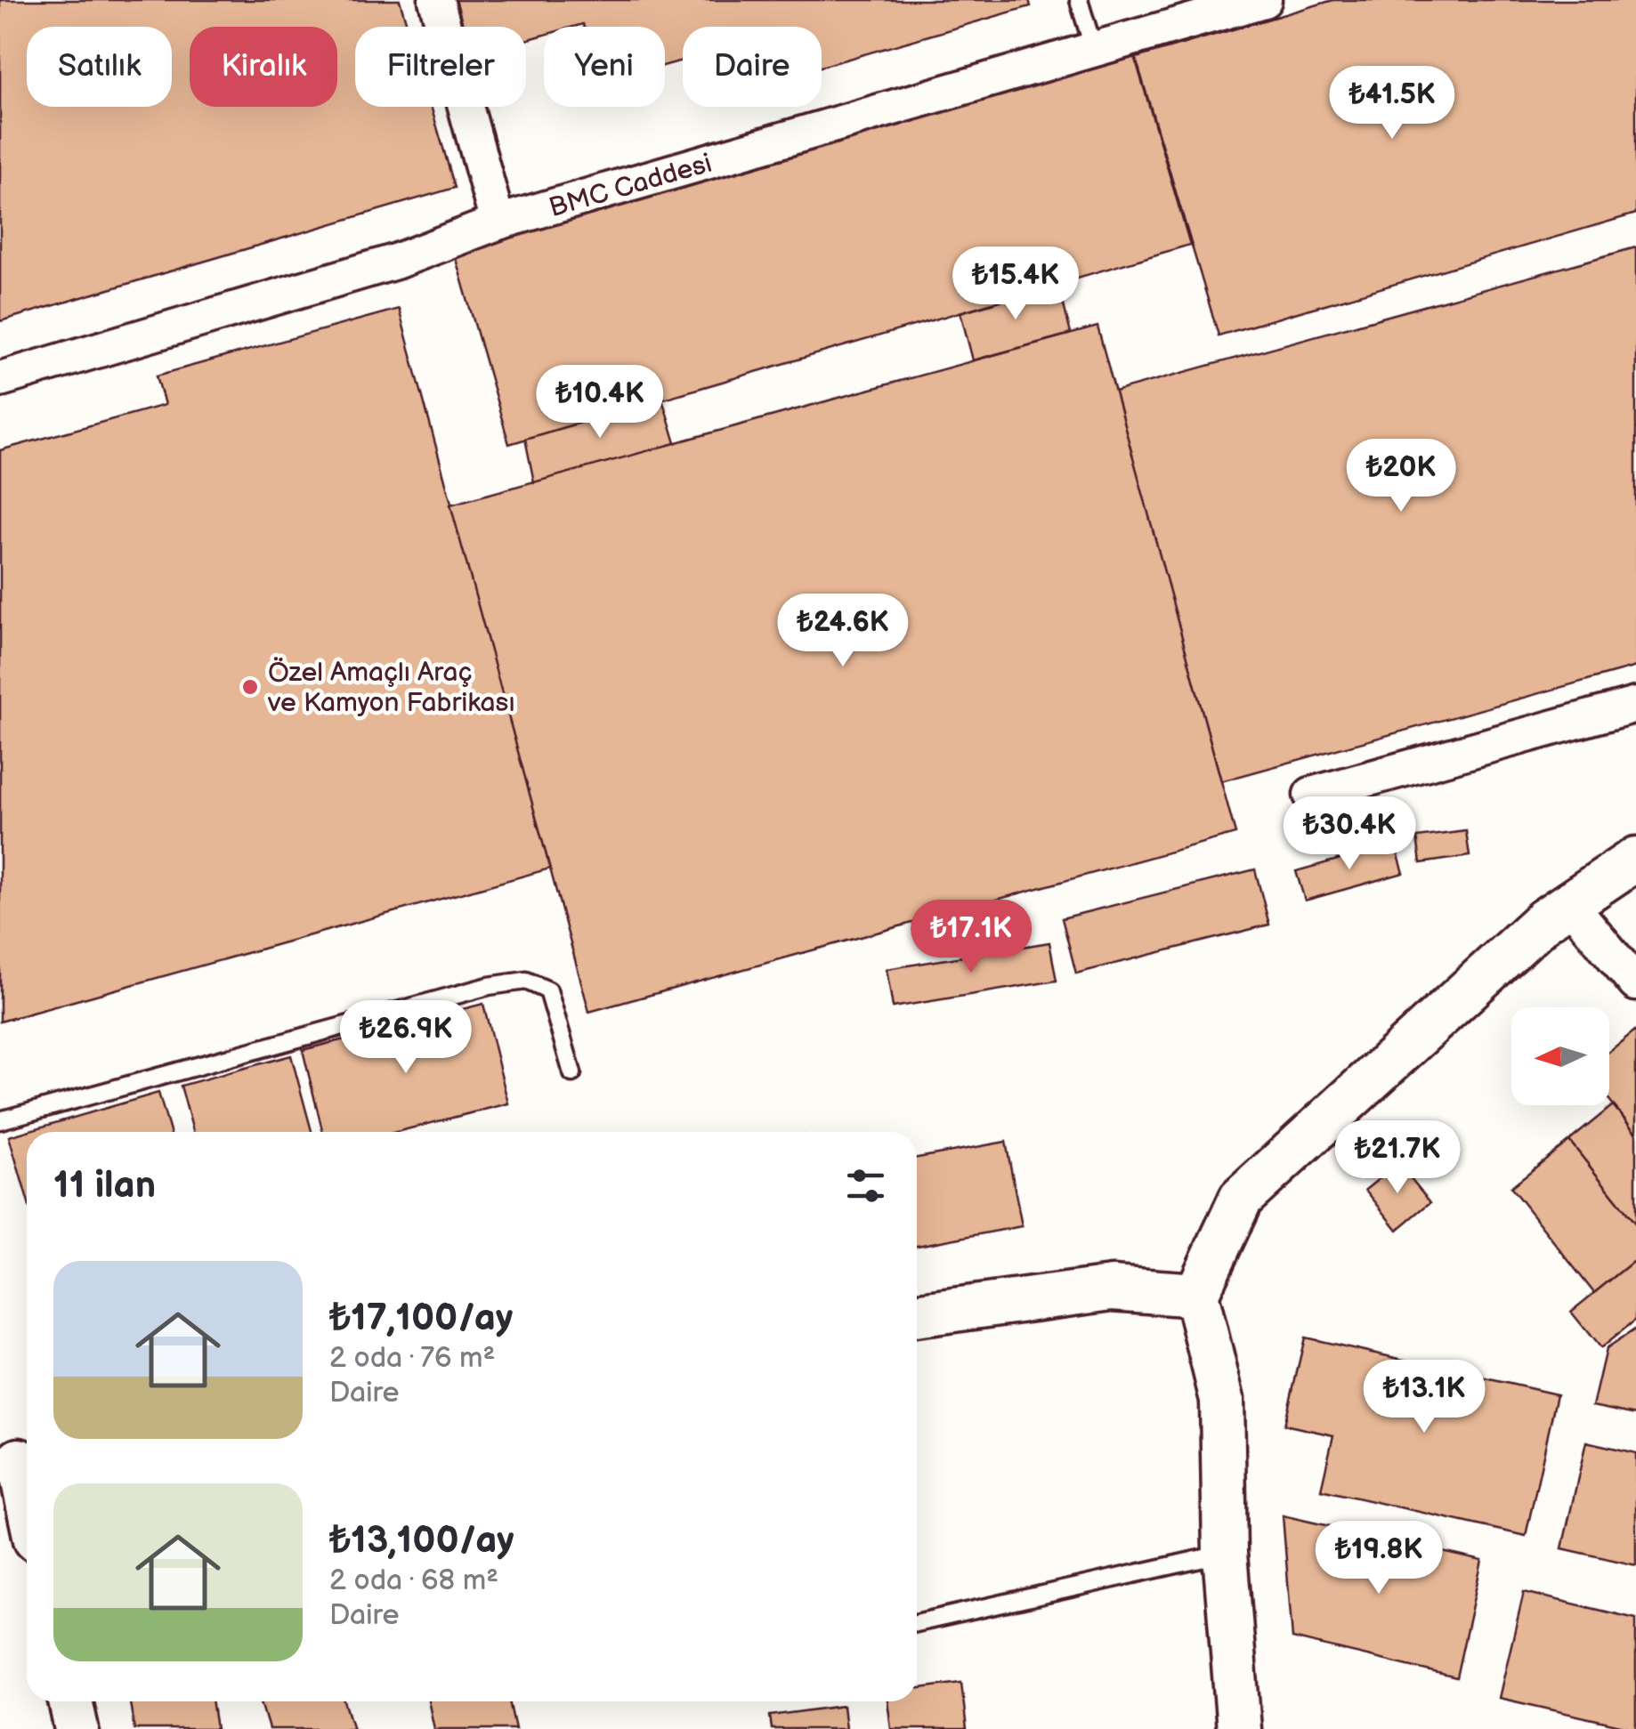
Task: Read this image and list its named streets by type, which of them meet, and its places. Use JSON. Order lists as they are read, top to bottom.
{
  "streets": {
    "street": ["BMC Caddesi"]
  },
  "places": ["Özel Amaçlı Araç ve Kamyon Fabrikası"],
  "north": "left",
  "page": {
    "chip": [
      "Satılık",
      "Kiralık",
      "Filtreler",
      "Yeni",
      "Daire"
    ],
    "price": [
      "₺41.5K",
      "₺15.4K",
      "₺10.4K",
      "₺20K",
      "₺24.6K",
      "₺30.4K",
      "₺17.1K",
      "₺26.9K",
      "₺21.7K",
      "₺13.1K",
      "₺19.8K"
    ],
    "heading": "11 ilan",
    "list": [
      {
        "name": "₺17,100/ay",
        "note": "2 oda · 76 m² · Daire"
      },
      {
        "name": "₺13,100/ay",
        "note": "2 oda · 68 m² · Daire"
      }
    ]
  }
}
